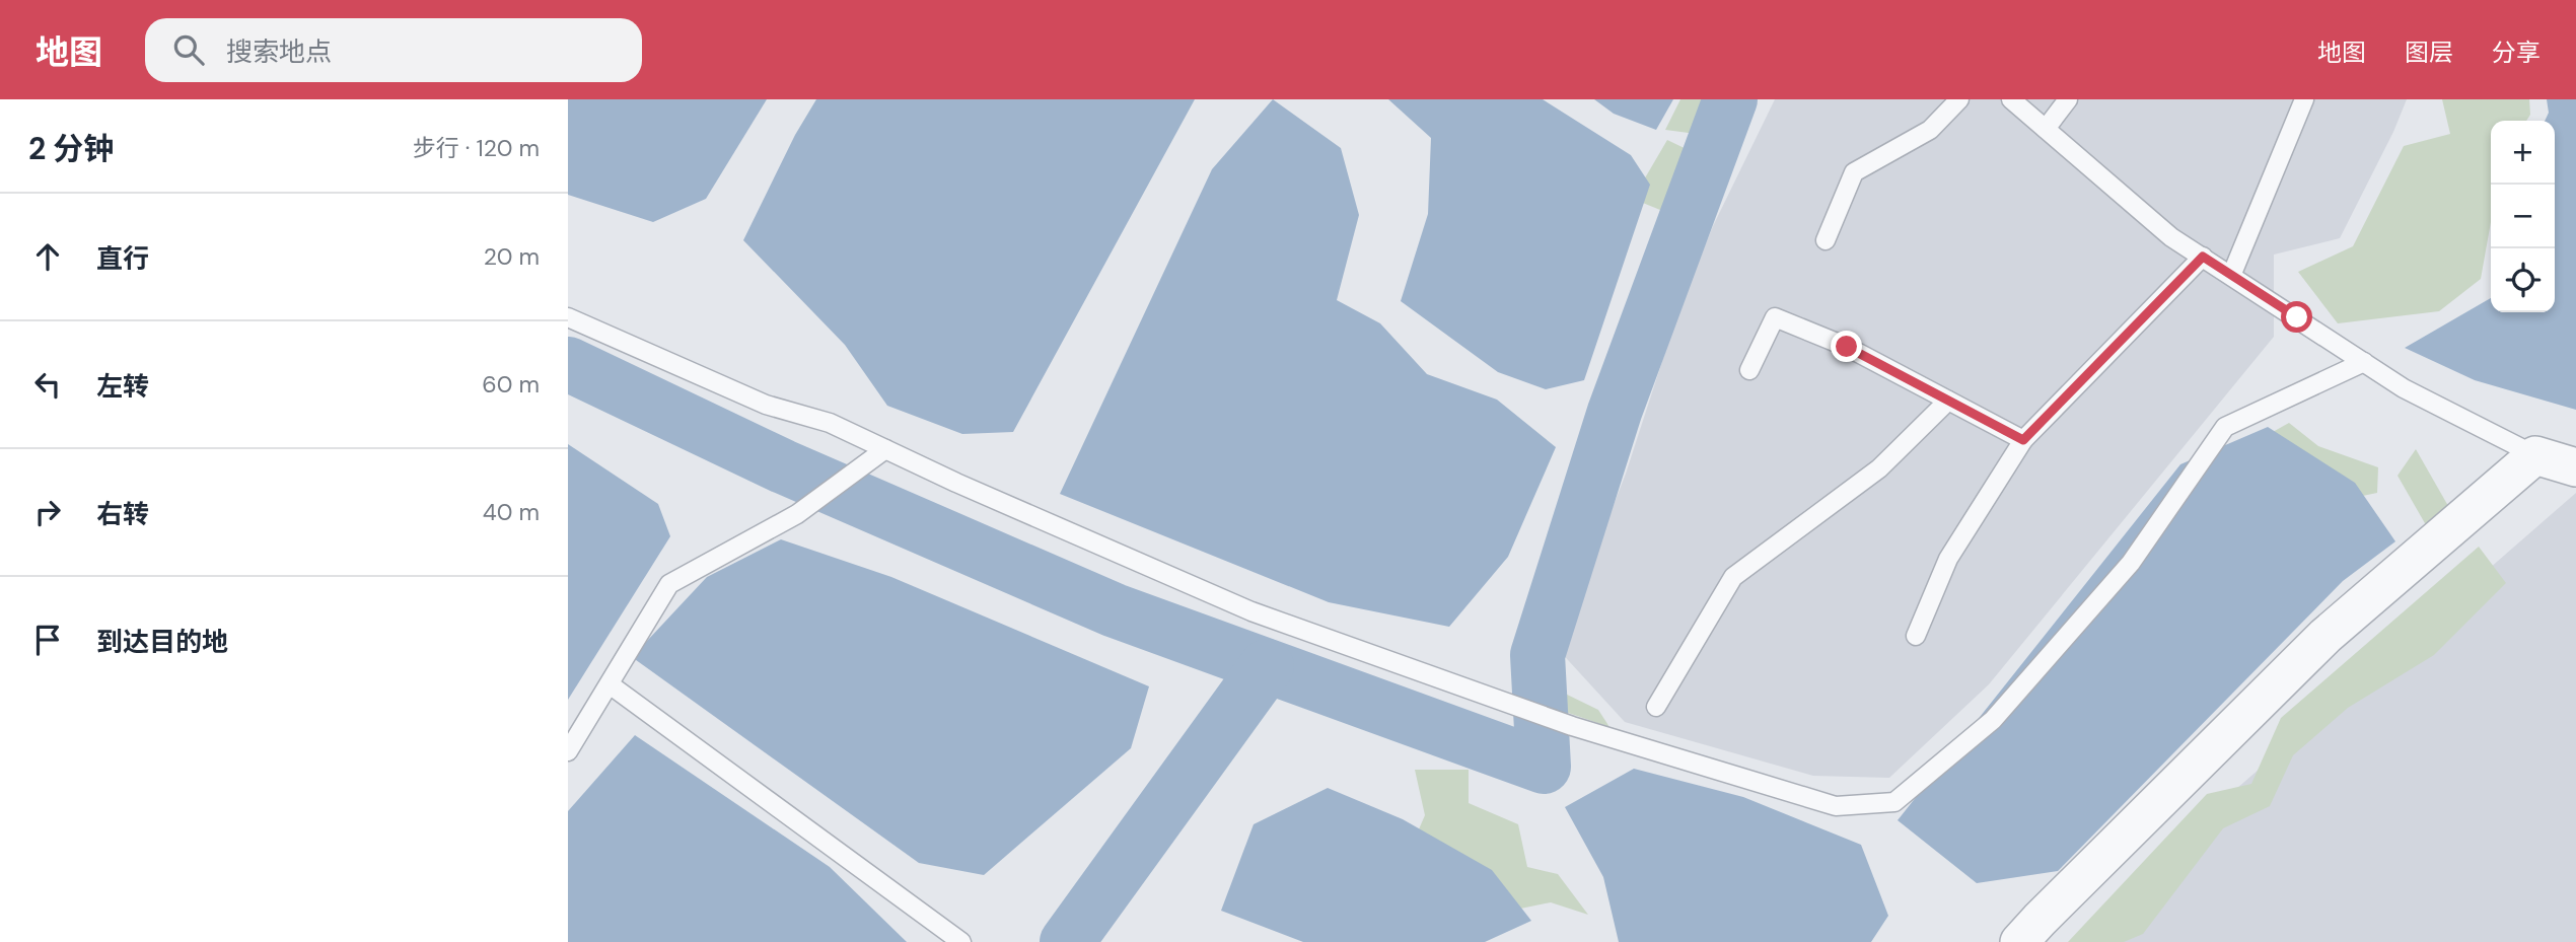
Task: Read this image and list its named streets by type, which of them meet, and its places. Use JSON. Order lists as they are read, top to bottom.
{
  "page": {
    "header": "地图",
    "search": "搜索地点",
    "nav": ["地图", "图层", "分享"],
    "heading": ["2 分钟", "步行 · 120 m"],
    "map_buttons": ["+", "−"],
    "list": [
      ["直行", "20 m"],
      ["左转", "60 m"],
      ["右转", "40 m"],
      "到达目的地"
    ]
  }
}
